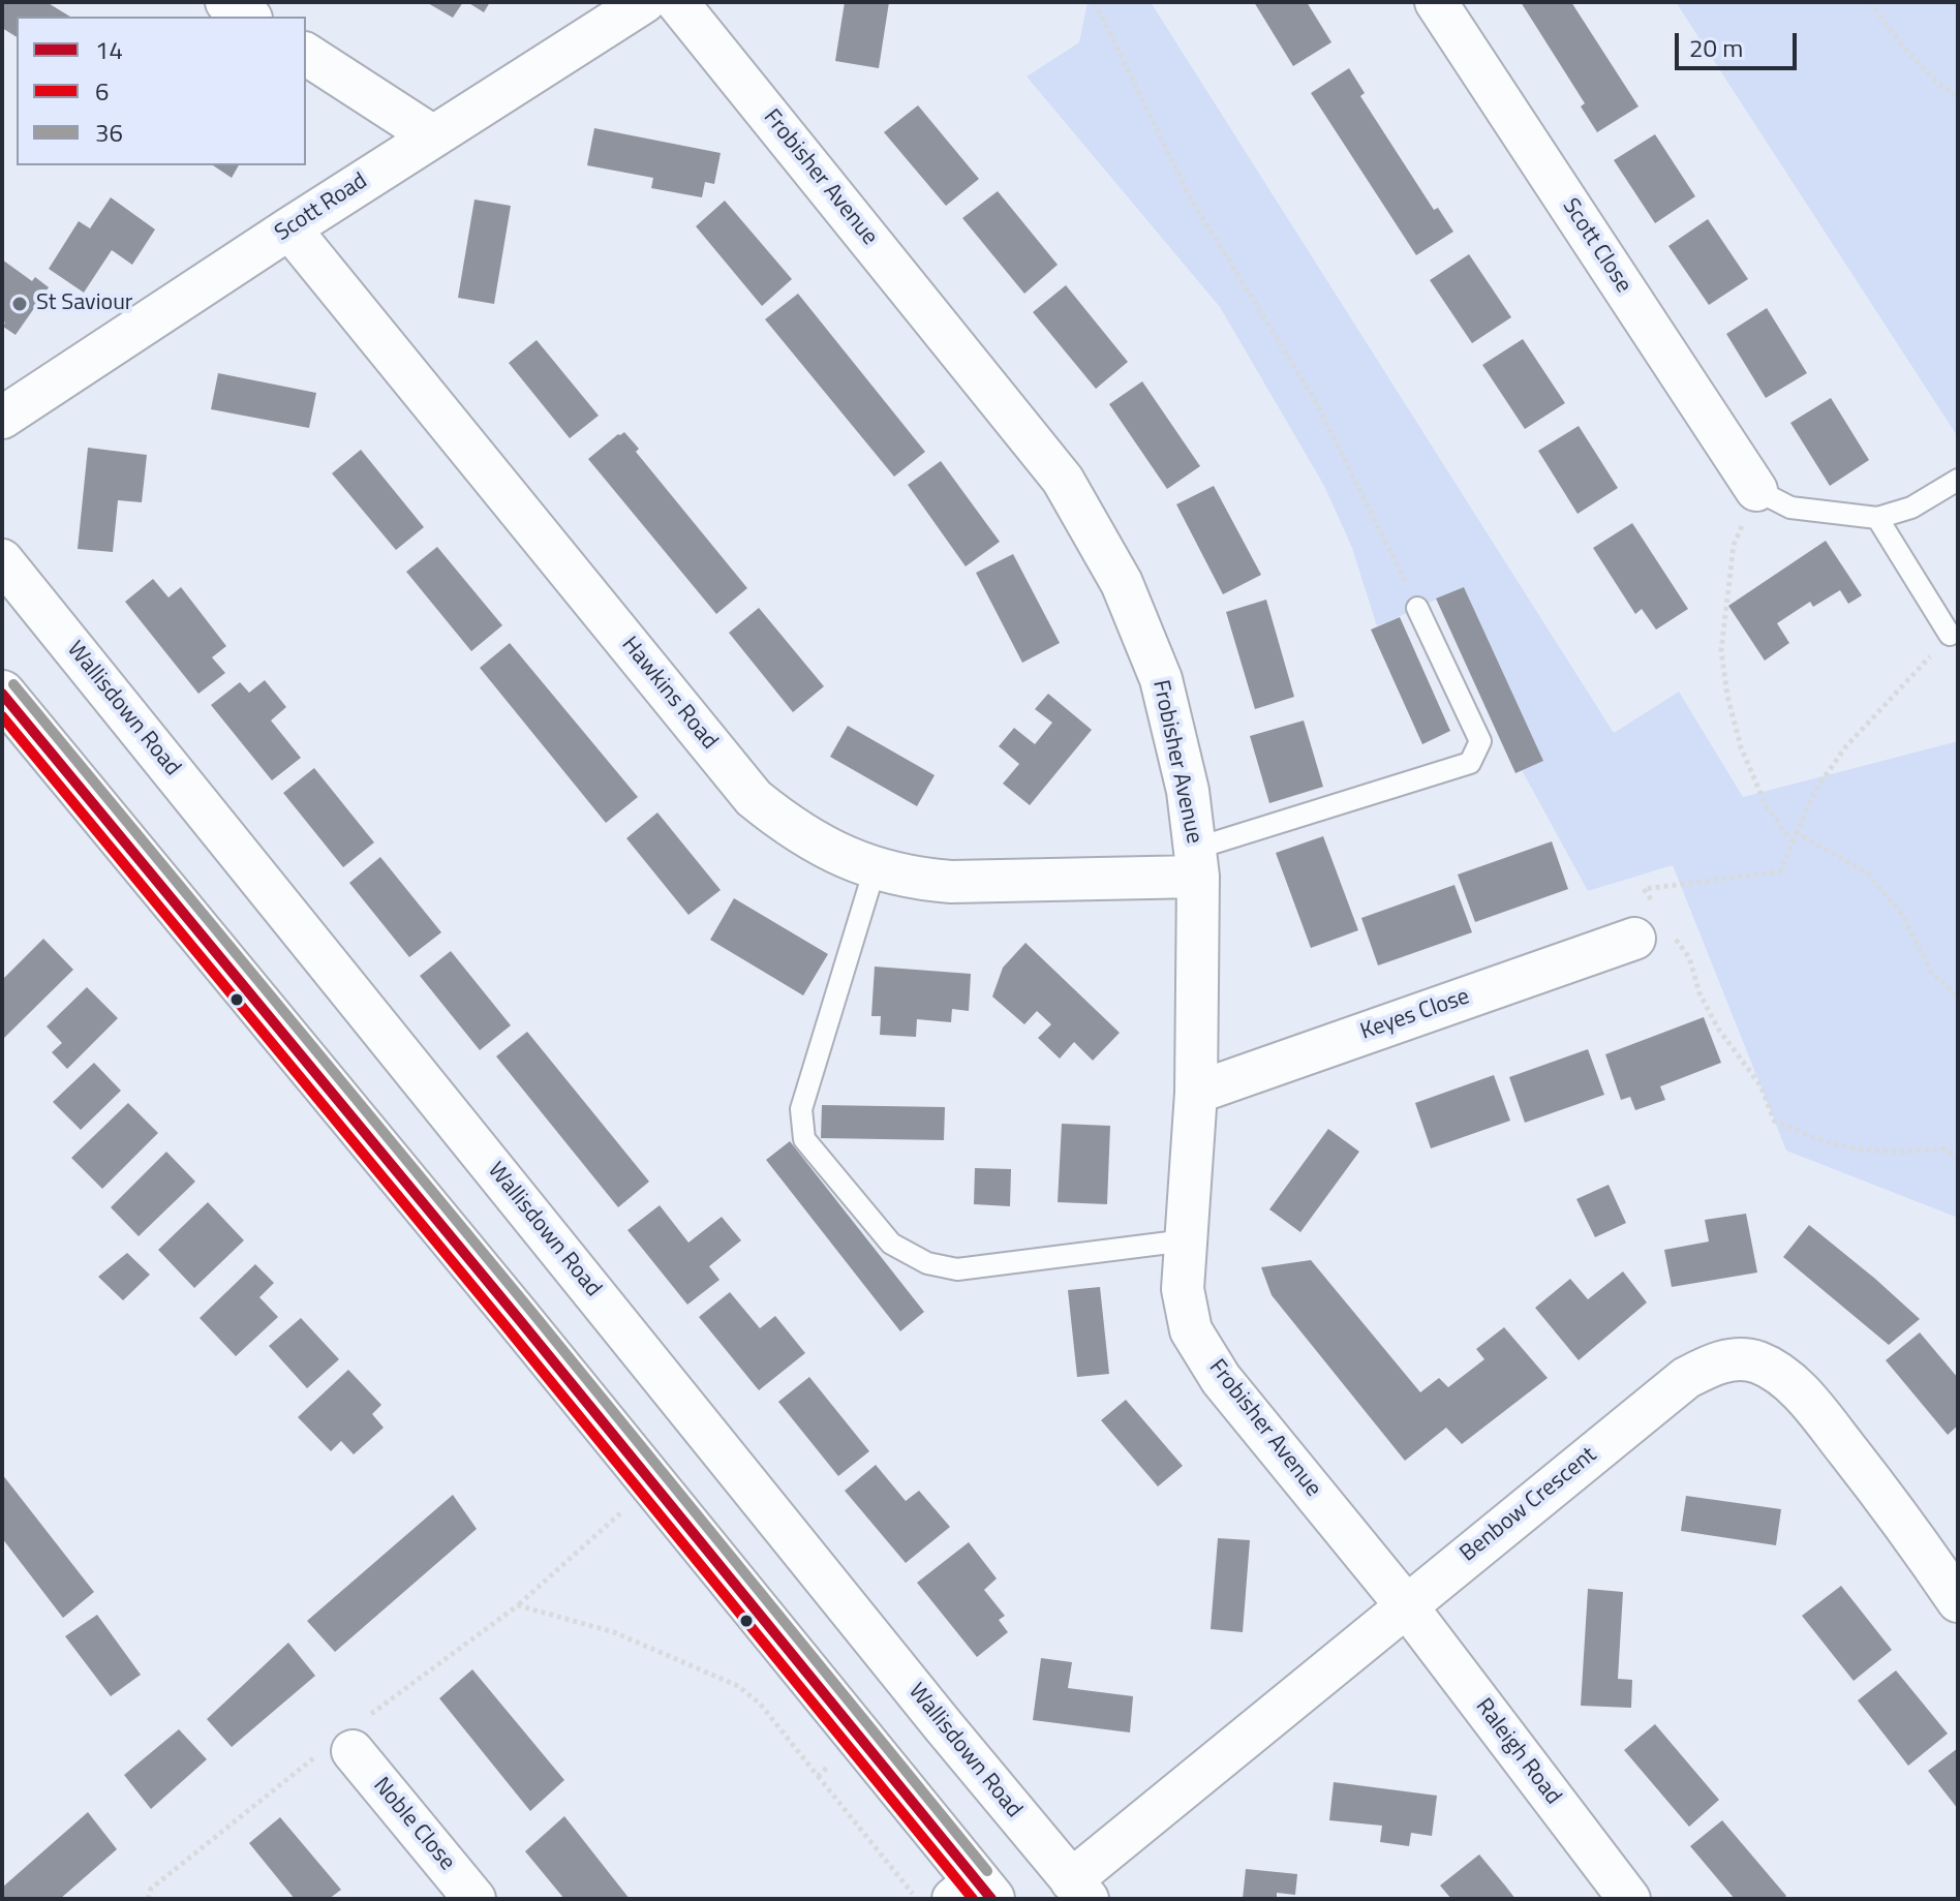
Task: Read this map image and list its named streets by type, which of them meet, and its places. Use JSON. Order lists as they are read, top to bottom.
{
  "streets": {
    "street": [
      "Frobisher Avenue",
      "Scott Road",
      "Scott Close",
      "Hawkins Road",
      "Wallisdown Road",
      "Keyes Close",
      "Benbow Crescent",
      "Raleigh Road",
      "Noble Close"
    ]
  },
  "crossings": [
    ["Frobisher Avenue", "Hawkins Road"],
    ["Frobisher Avenue", "Keyes Close"],
    ["Frobisher Avenue", "Benbow Crescent"],
    ["Frobisher Avenue", "Raleigh Road"],
    ["Scott Road", "Hawkins Road"],
    ["Wallisdown Road", "Benbow Crescent"],
    ["Benbow Crescent", "Raleigh Road"]
  ],
  "places": ["St Saviour"],
  "lines": ["transit line 36", "transit line 14", "transit line 6"],
  "legend": ["14", "6", "36"],
  "scale_bar": "20 m"
}
